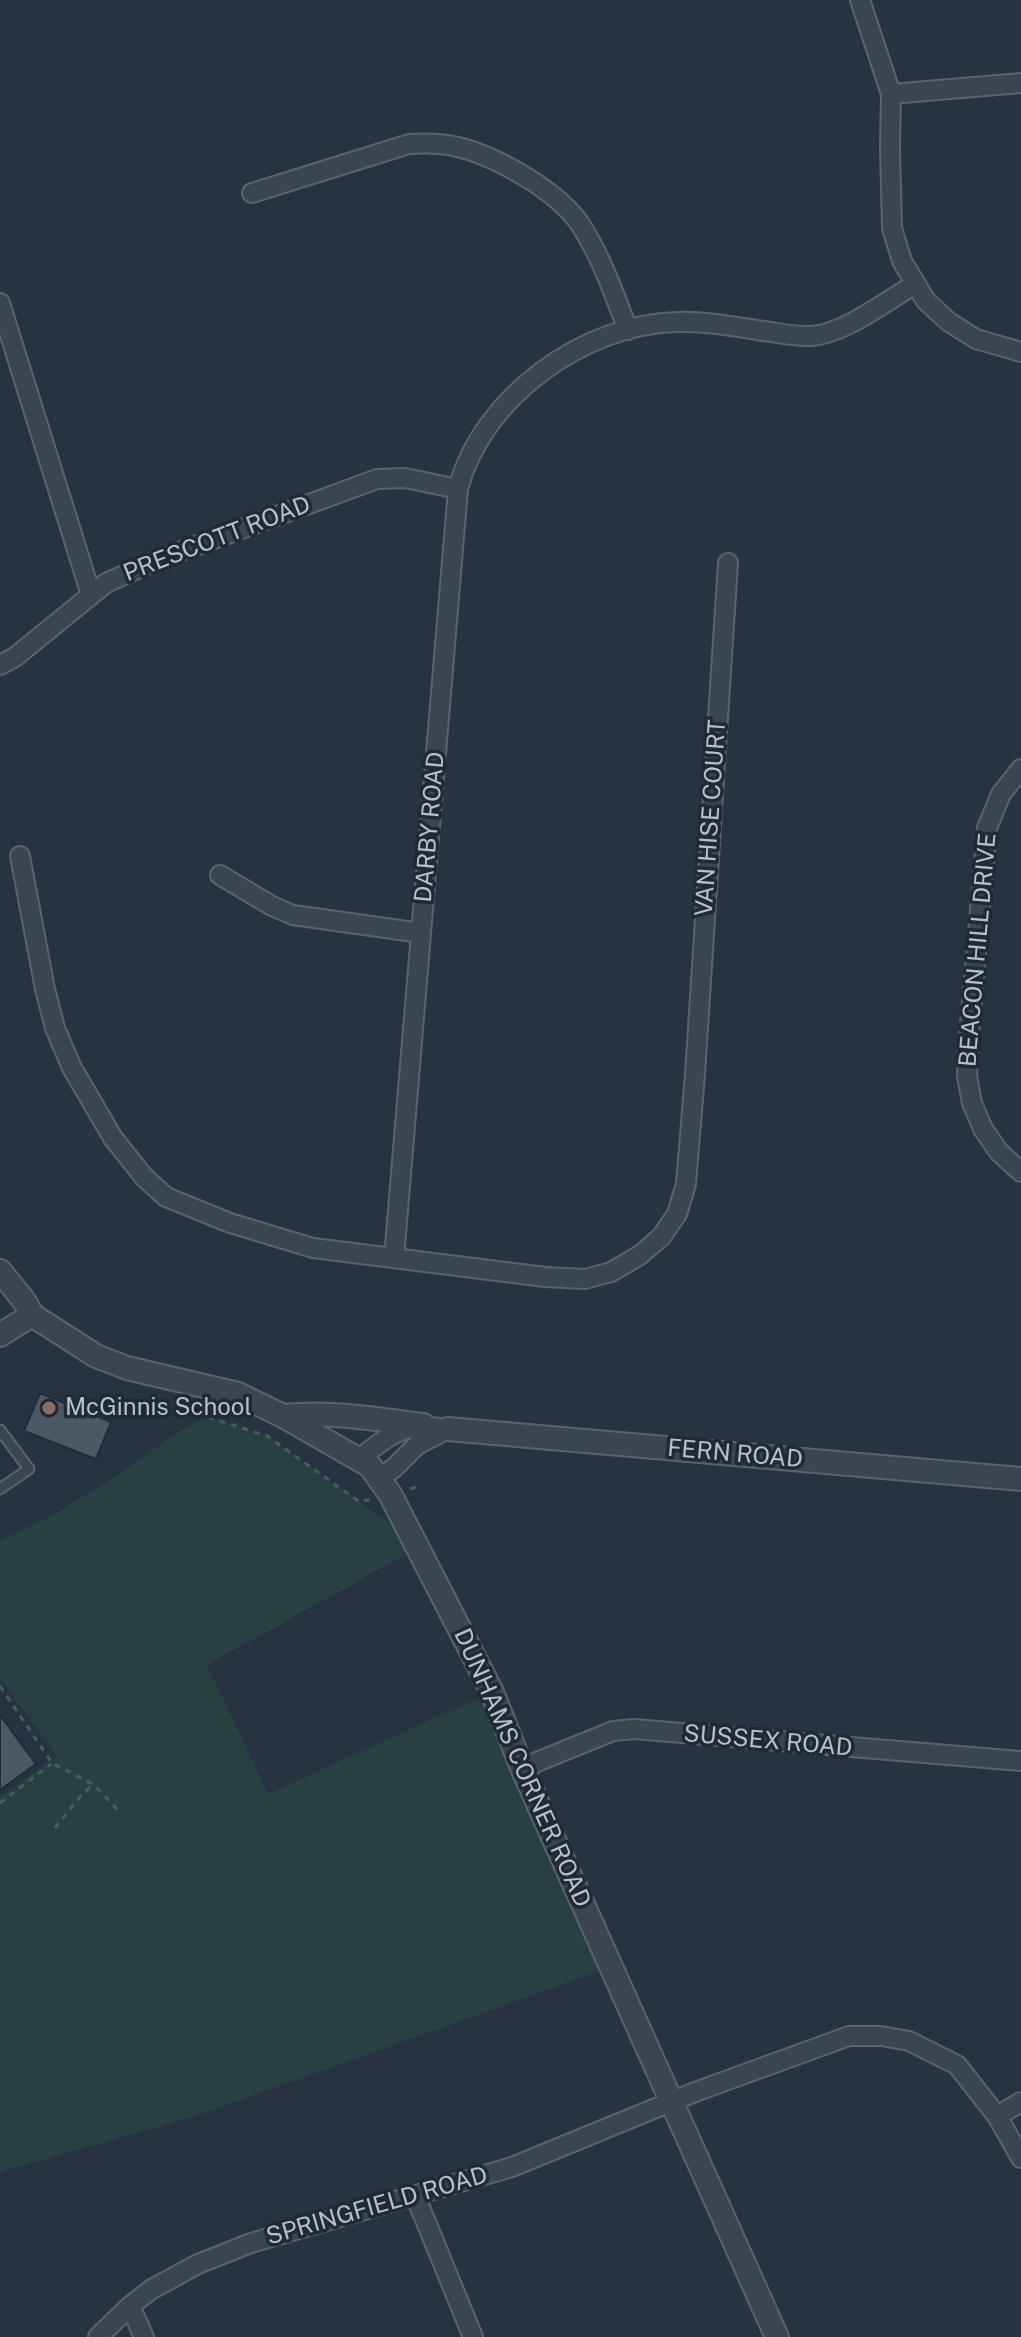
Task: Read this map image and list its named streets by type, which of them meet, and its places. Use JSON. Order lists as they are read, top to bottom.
{
  "streets": {
    "street": [
      "PRESCOTT ROAD",
      "VAN HISE COURT",
      "DARBY ROAD",
      "BEACON HILL DRIVE",
      "FERN ROAD",
      "SUSSEX ROAD",
      "DUNHAMS CORNER ROAD",
      "SPRINGFIELD ROAD"
    ]
  },
  "crossings": [
    ["PRESCOTT ROAD", "DARBY ROAD"],
    ["VAN HISE COURT", "DARBY ROAD"],
    ["FERN ROAD", "DUNHAMS CORNER ROAD"],
    ["SUSSEX ROAD", "DUNHAMS CORNER ROAD"],
    ["DUNHAMS CORNER ROAD", "SPRINGFIELD ROAD"]
  ],
  "places": ["McGinnis School"]
}
